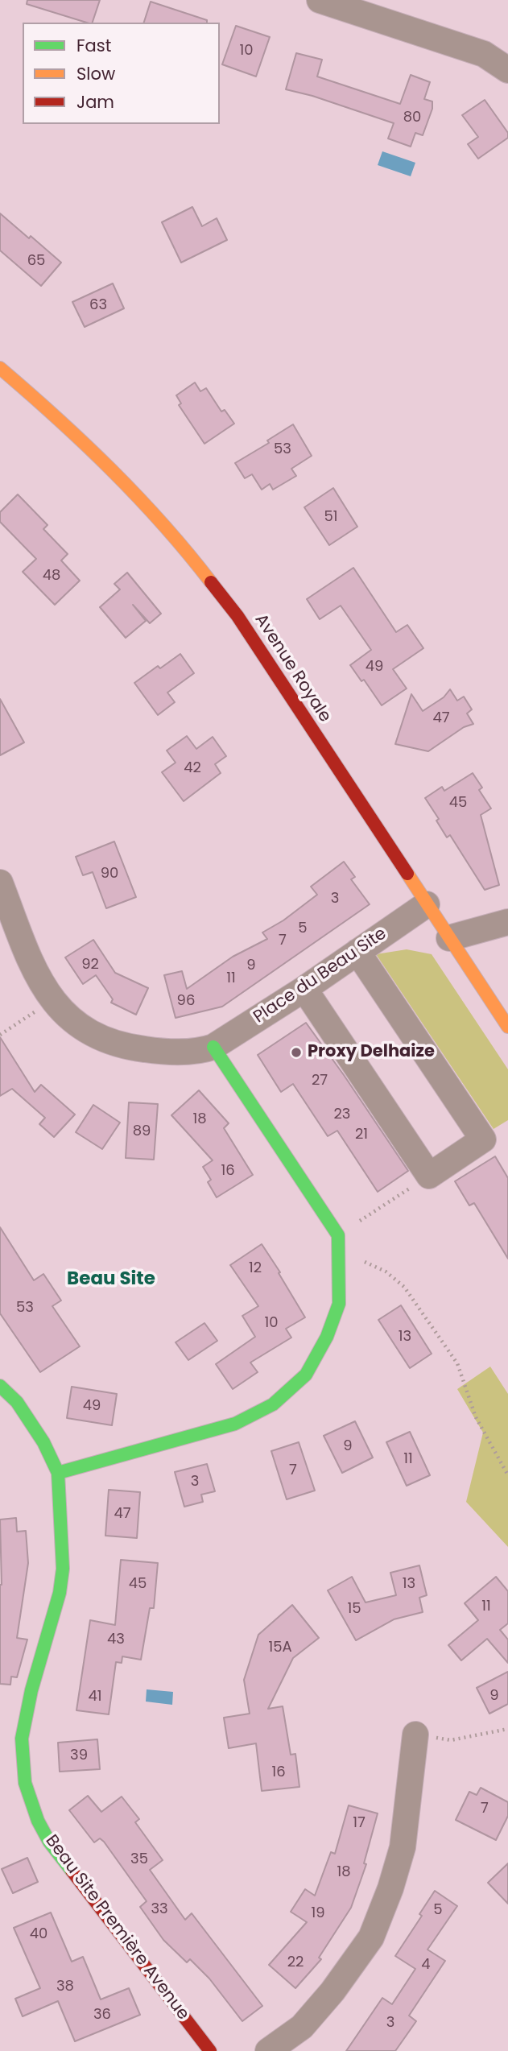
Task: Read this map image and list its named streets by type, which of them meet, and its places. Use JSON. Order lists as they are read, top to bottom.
{
  "streets": {
    "street": ["Avenue Royale", "Place du Beau Site", "Beau Site Première Avenue"]
  },
  "crossings": [
    ["Avenue Royale", "Place du Beau Site"]
  ],
  "districts": ["Beau Site"],
  "places": ["Proxy Delhaize"],
  "house_numbers": [
    "10",
    "80",
    "65",
    "63",
    "53",
    "51",
    "48",
    "49",
    "47",
    "42",
    "45",
    "90",
    "3",
    "5",
    "7",
    "92",
    "9",
    "11",
    "96",
    "27",
    "23",
    "18",
    "89",
    "21",
    "16",
    "12",
    "53",
    "10",
    "13",
    "49",
    "9",
    "11",
    "7",
    "3",
    "47",
    "45",
    "13",
    "11",
    "15",
    "43",
    "15A",
    "9",
    "41",
    "39",
    "16",
    "7",
    "17",
    "35",
    "18",
    "33",
    "5",
    "19",
    "40",
    "22",
    "4",
    "38",
    "36",
    "3"
  ],
  "legend": ["Fast", "Slow", "Jam"]
}
